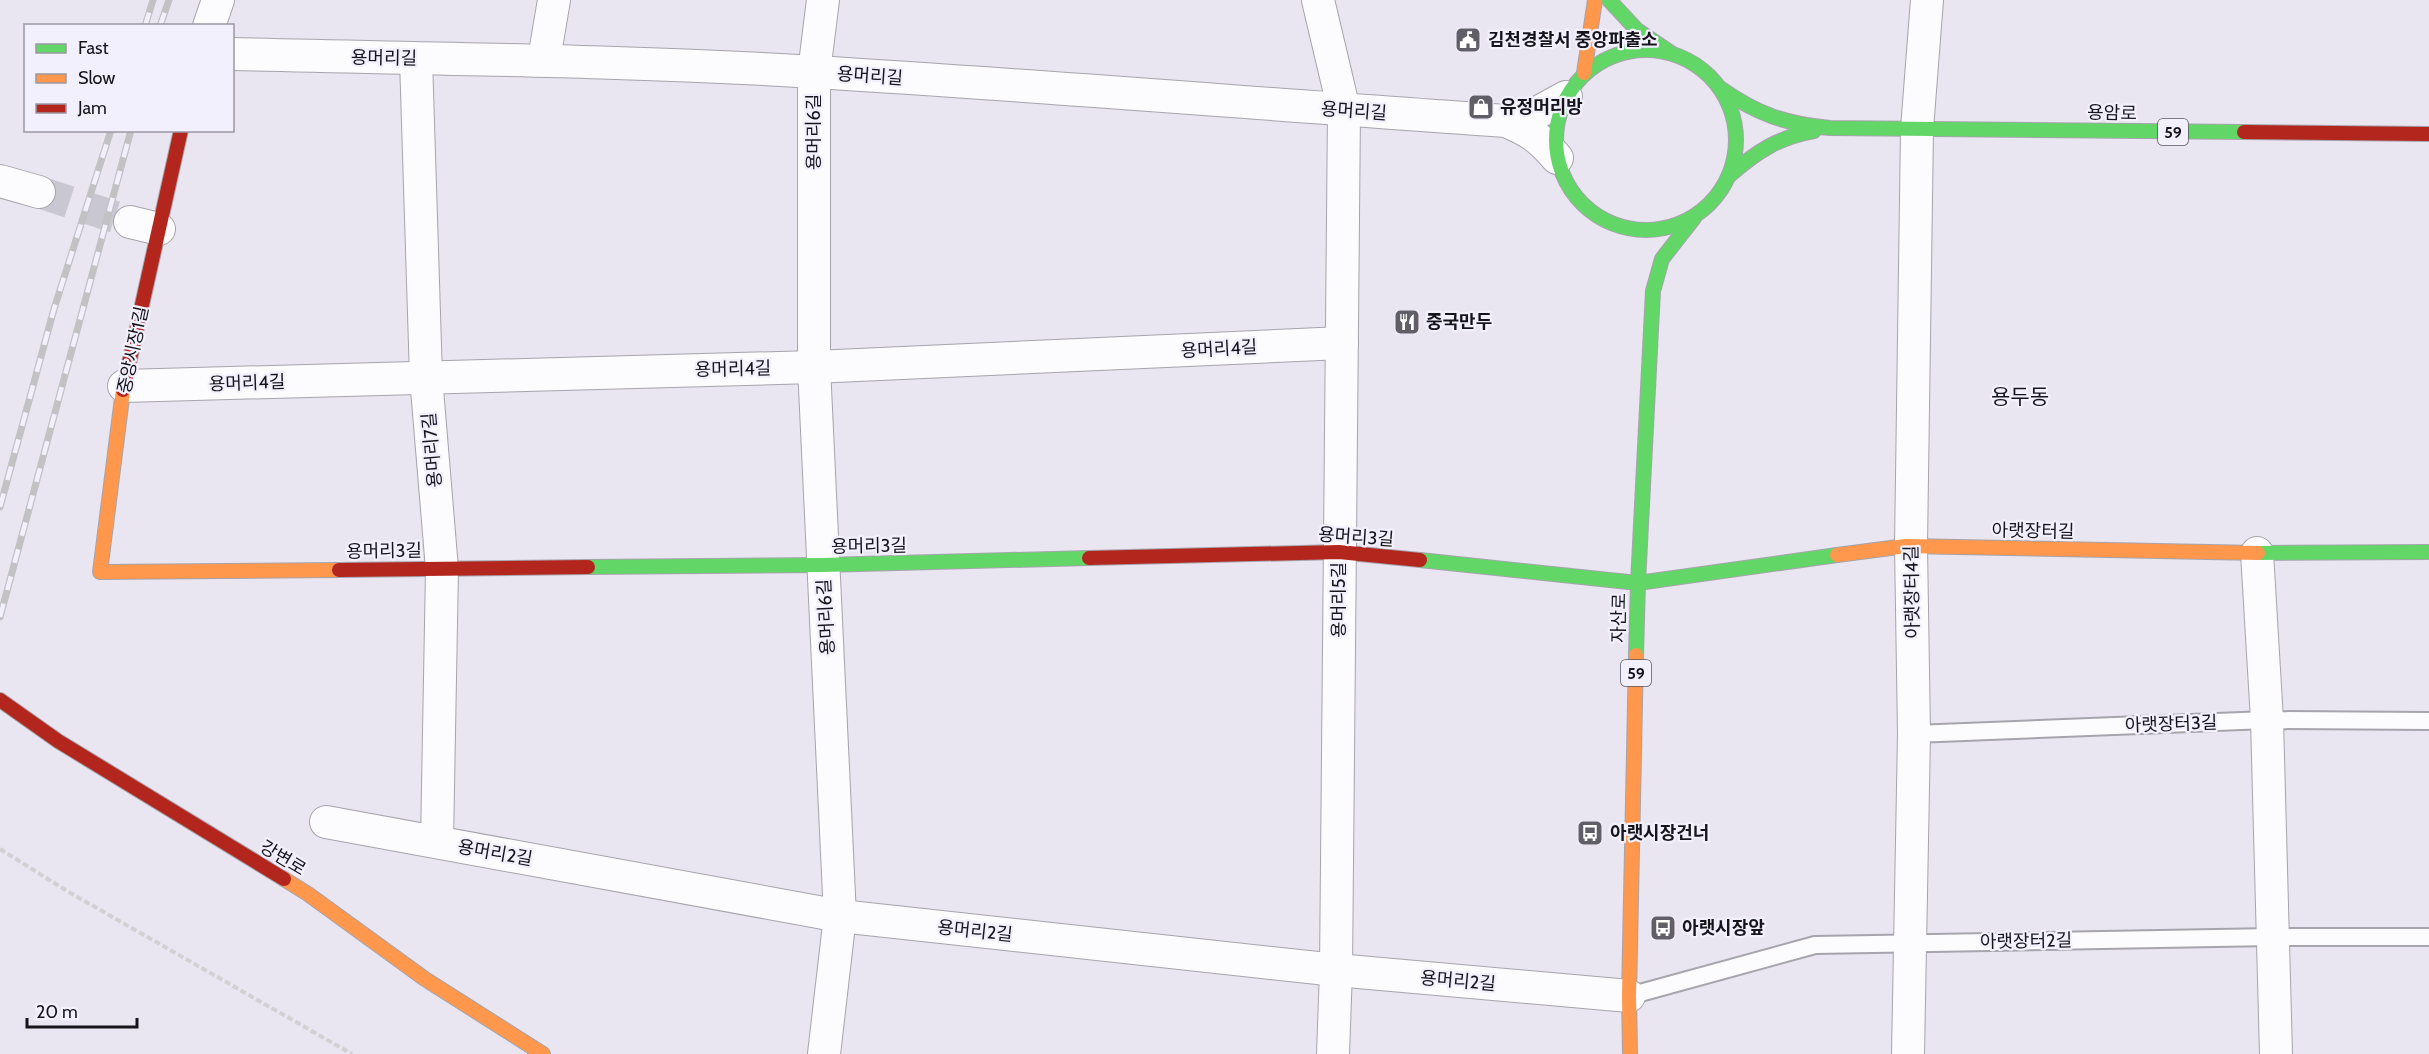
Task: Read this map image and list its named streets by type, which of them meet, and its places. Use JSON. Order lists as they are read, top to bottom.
{
  "streets": {
    "street": [
      "용머리길",
      "용암로",
      "용머리6길",
      "59",
      "용머리4길",
      "중앙시장1길",
      "용머리7길",
      "아랫장터길",
      "용머리3길",
      "아랫장터4길",
      "용머리5길",
      "자산로",
      "용머리2길",
      "강변로"
    ],
    "lane": ["아랫장터3길", "아랫장터2길"]
  },
  "crossings": [
    ["용머리길", "용머리6길"],
    ["용머리길", "59"],
    ["용머리길", "용머리7길"],
    ["용머리길", "용머리5길"],
    ["용암로", "59"],
    ["용암로", "아랫장터4길"],
    ["용머리6길", "용머리4길"],
    ["용머리6길", "용머리3길"],
    ["용머리6길", "용머리2길"],
    ["59", "자산로"],
    ["용머리4길", "중앙시장1길"],
    ["용머리4길", "용머리7길"],
    ["용머리4길", "용머리5길"],
    ["중앙시장1길", "용머리3길"],
    ["용머리7길", "용머리3길"],
    ["용머리7길", "용머리2길"],
    ["아랫장터길", "용머리3길"],
    ["아랫장터길", "아랫장터4길"],
    ["아랫장터길", "자산로"],
    ["용머리3길", "용머리5길"],
    ["용머리3길", "자산로"],
    ["아랫장터4길", "아랫장터3길"],
    ["아랫장터4길", "아랫장터2길"],
    ["용머리5길", "용머리2길"],
    ["자산로", "용머리2길"],
    ["자산로", "아랫장터2길"],
    ["용머리2길", "아랫장터2길"]
  ],
  "districts": ["용두동"],
  "places": {
    "public building": ["김천경찰서 중앙파출소"],
    "shop": ["유정머리방"],
    "restaurant": ["중국만두"],
    "bus stop": ["아랫시장건너", "아랫시장앞"]
  },
  "legend": ["Fast", "Slow", "Jam"],
  "scale_bar": "20 m"
}
